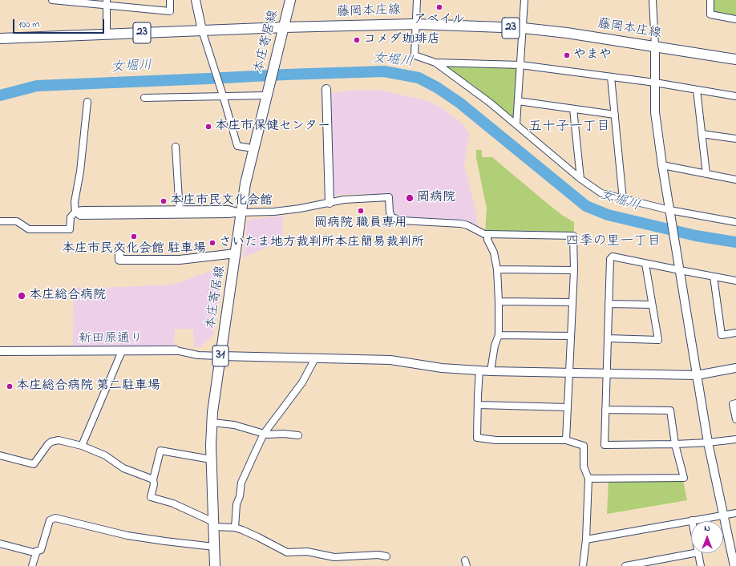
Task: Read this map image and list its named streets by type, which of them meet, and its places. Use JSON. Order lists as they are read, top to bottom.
{
  "streets": {
    "main road": [
      "藤岡本庄線",
      "23",
      "本庄寄居線",
      "31"
    ],
    "street": ["新田原通り"]
  },
  "crossings": [
    ["藤岡本庄線", "本庄寄居線"],
    ["本庄寄居線", "新田原通り"]
  ],
  "districts": ["五十子一丁目", "四季の里一丁目"],
  "water": ["女堀川"],
  "places": [
    "アベイル",
    "コメダ珈琲店",
    "やまや",
    "本庄市保健センター",
    "岡病院",
    "本庄市民文化会館",
    "岡病院 職員専用",
    "本庄市民文化会館 駐車場",
    "さいたま地方裁判所本庄簡易裁判所",
    "本庄総合病院",
    "本庄総合病院 第二駐車場"
  ],
  "scale_bar": "100 m",
  "north": "top"
}
